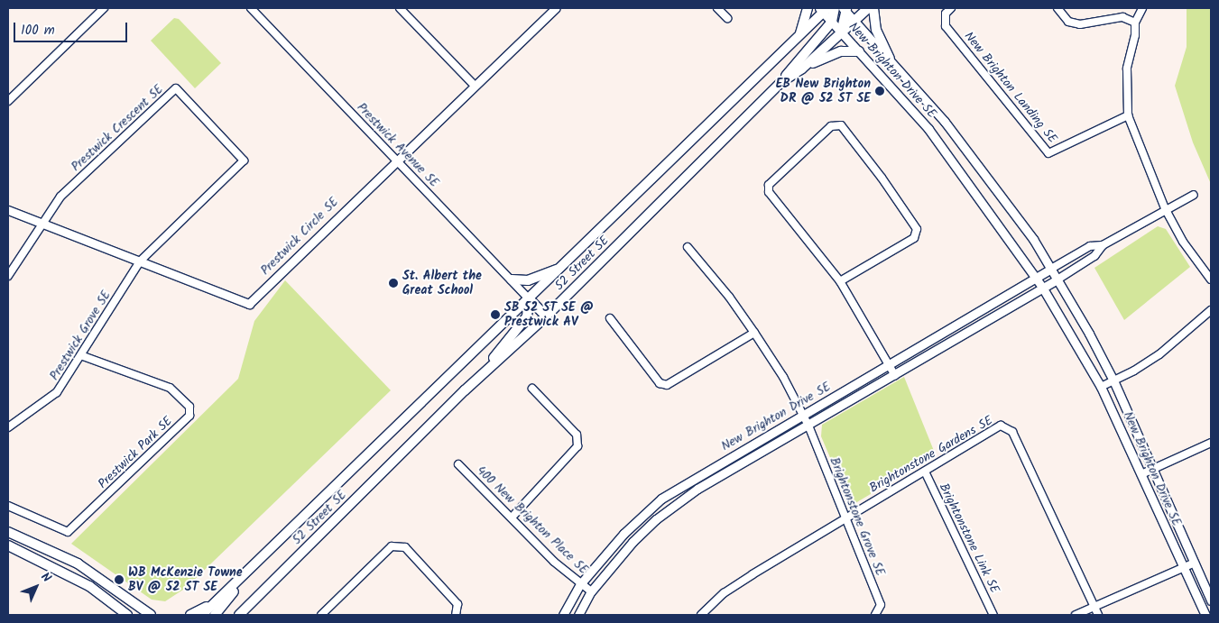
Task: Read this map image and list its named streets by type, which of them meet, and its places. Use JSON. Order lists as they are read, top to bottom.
{
  "streets": {
    "main road": ["52 Street SE"],
    "street": [
      "New Brighton Drive SE",
      "New Brighton Landing SE",
      "Prestwick Crescent SE",
      "Prestwick Avenue SE",
      "Prestwick Circle SE",
      "Prestwick Grove SE",
      "Prestwick Park SE",
      "Brightonstone Gardens SE",
      "Brightonstone Grove SE",
      "400 New Brighton Place SE",
      "Brightonstone Link SE"
    ]
  },
  "crossings": [
    ["New Brighton Drive SE", "52 Street SE"],
    ["New Brighton Drive SE", "Brightonstone Grove SE"],
    ["New Brighton Drive SE", "400 New Brighton Place SE"],
    ["Prestwick Crescent SE", "Prestwick Circle SE"],
    ["Prestwick Crescent SE", "Prestwick Grove SE"],
    ["Prestwick Avenue SE", "Prestwick Circle SE"],
    ["Prestwick Avenue SE", "52 Street SE"],
    ["Prestwick Circle SE", "Prestwick Grove SE"],
    ["Prestwick Grove SE", "Prestwick Park SE"],
    ["Brightonstone Gardens SE", "Brightonstone Grove SE"],
    ["Brightonstone Gardens SE", "Brightonstone Link SE"]
  ],
  "places": [
    "EB New Brighton DR @ 52 ST SE",
    "St. Albert the Great School",
    "SB 52 ST SE @ Prestwick AV",
    "WB McKenzie Towne BV @ 52 ST SE"
  ],
  "scale_bar": "100 m",
  "north": "top right"
}
